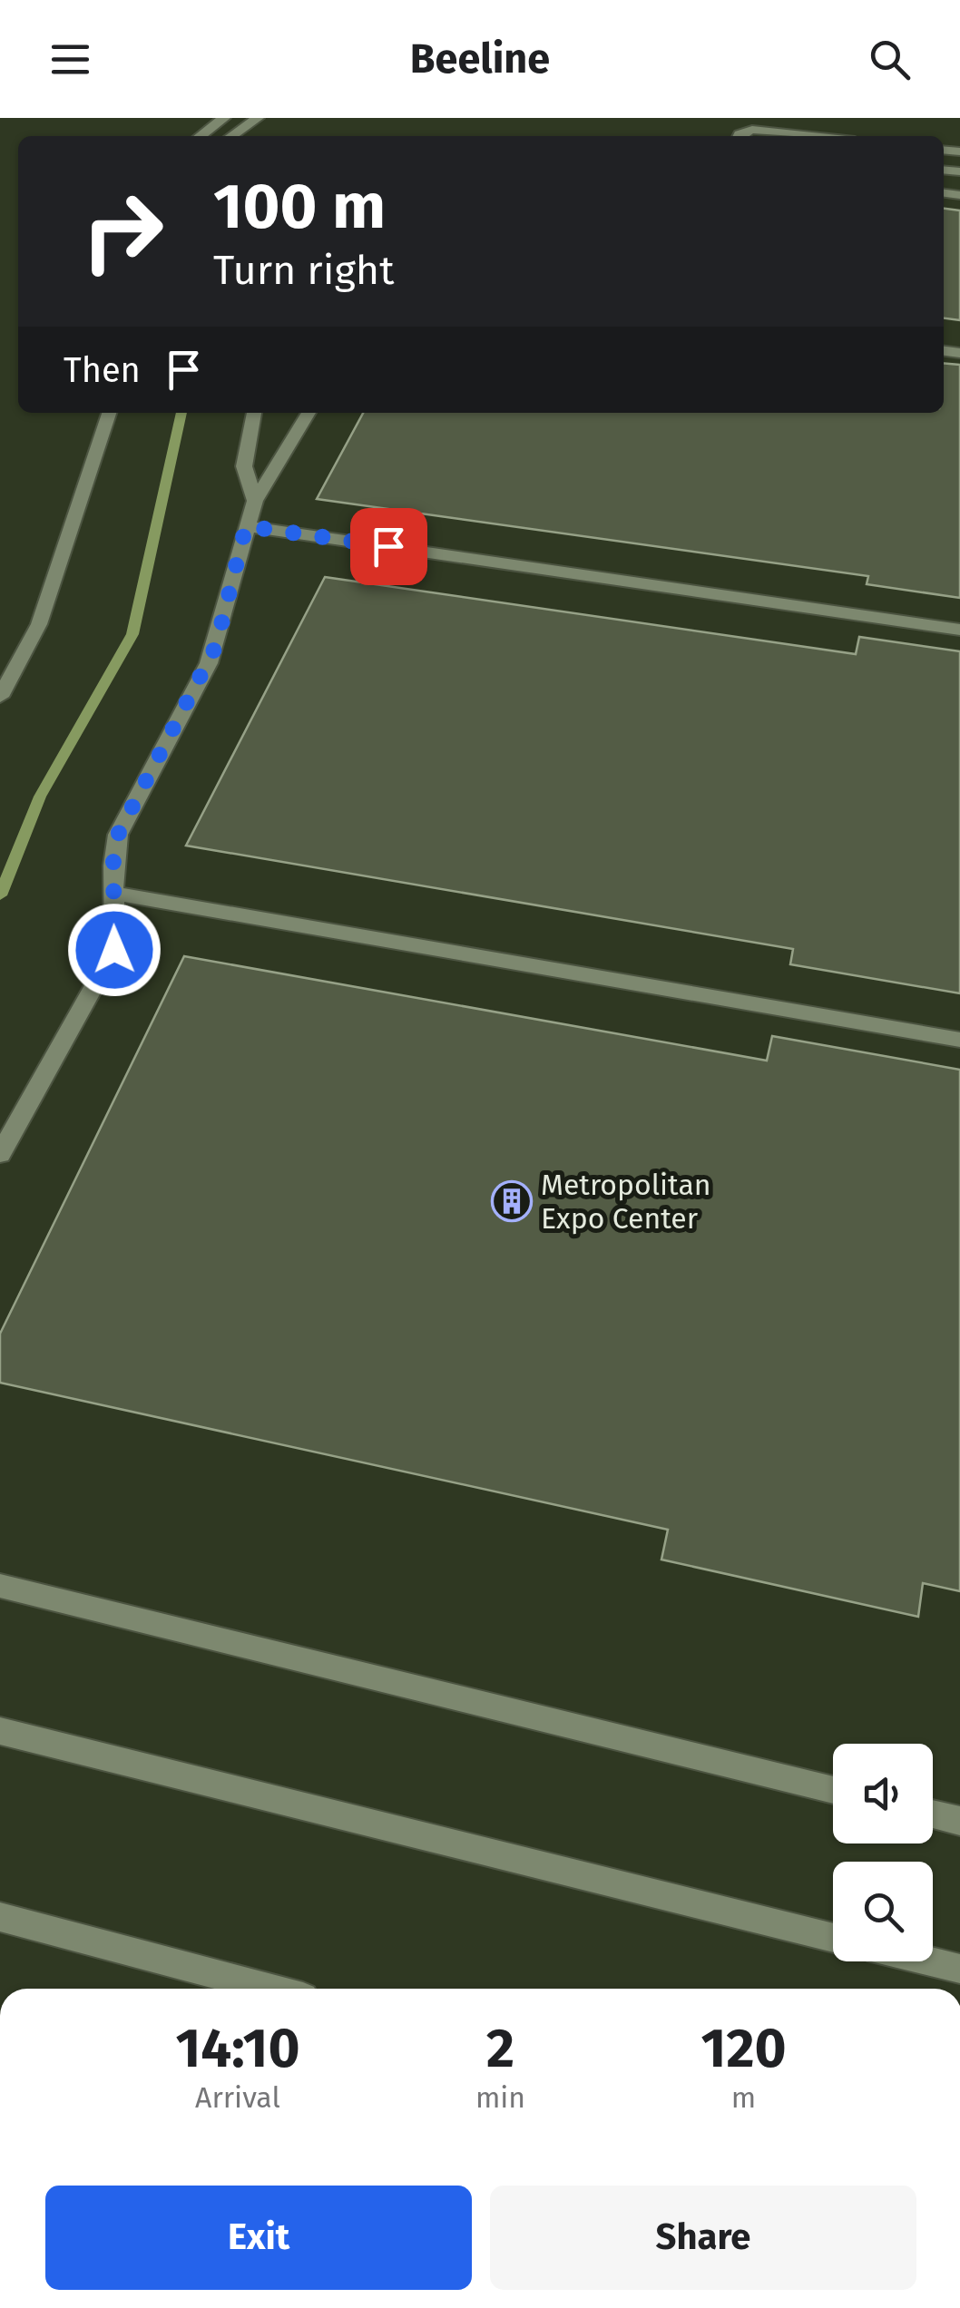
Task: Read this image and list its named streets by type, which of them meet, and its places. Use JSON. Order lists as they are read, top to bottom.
{
  "places": {
    "building": ["Metropolitan Expo Center"]
  },
  "page": {
    "header": "Beeline",
    "turn": ["100 m", "Turn right"],
    "then": "Then",
    "eta": [
      "14:10",
      "Arrival",
      "2",
      "min",
      "120",
      "m"
    ],
    "buttons": ["Exit", "Share"]
  }
}
